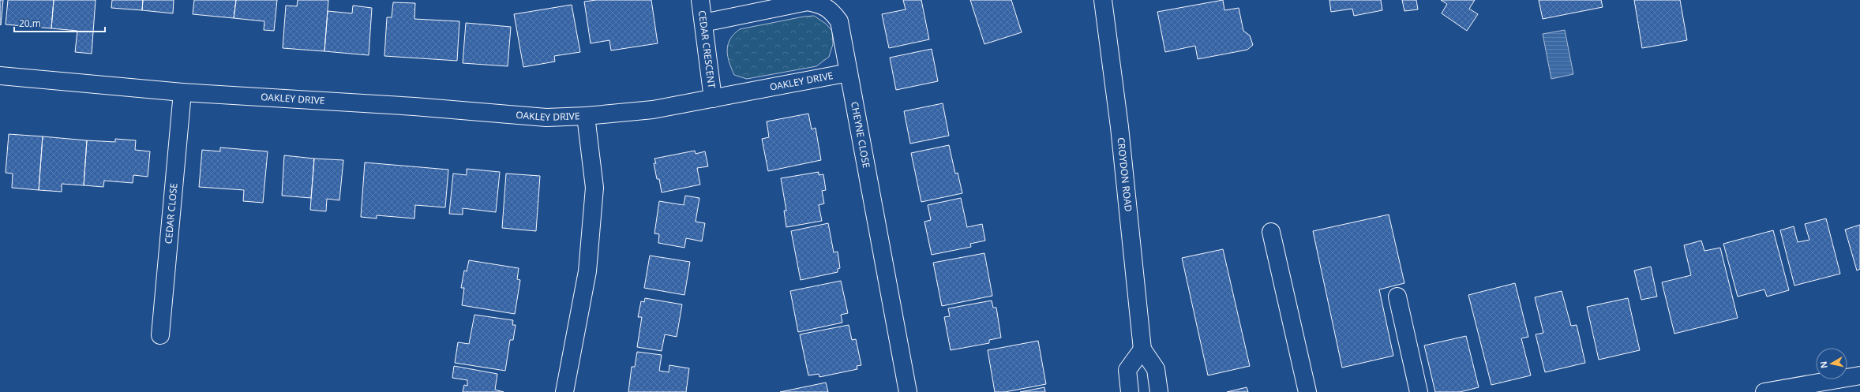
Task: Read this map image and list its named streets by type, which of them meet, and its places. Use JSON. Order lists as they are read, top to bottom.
{
  "streets": {
    "main road": [
      "CEDAR CRESCENT",
      "OAKLEY DRIVE",
      "CHEYNE CLOSE",
      "CROYDON ROAD",
      "CEDAR CLOSE"
    ]
  },
  "crossings": [
    ["CEDAR CRESCENT", "OAKLEY DRIVE"],
    ["CEDAR CRESCENT", "CHEYNE CLOSE"],
    ["OAKLEY DRIVE", "CHEYNE CLOSE"],
    ["OAKLEY DRIVE", "CEDAR CLOSE"]
  ],
  "scale_bar": "20 m",
  "north": "left"
}
